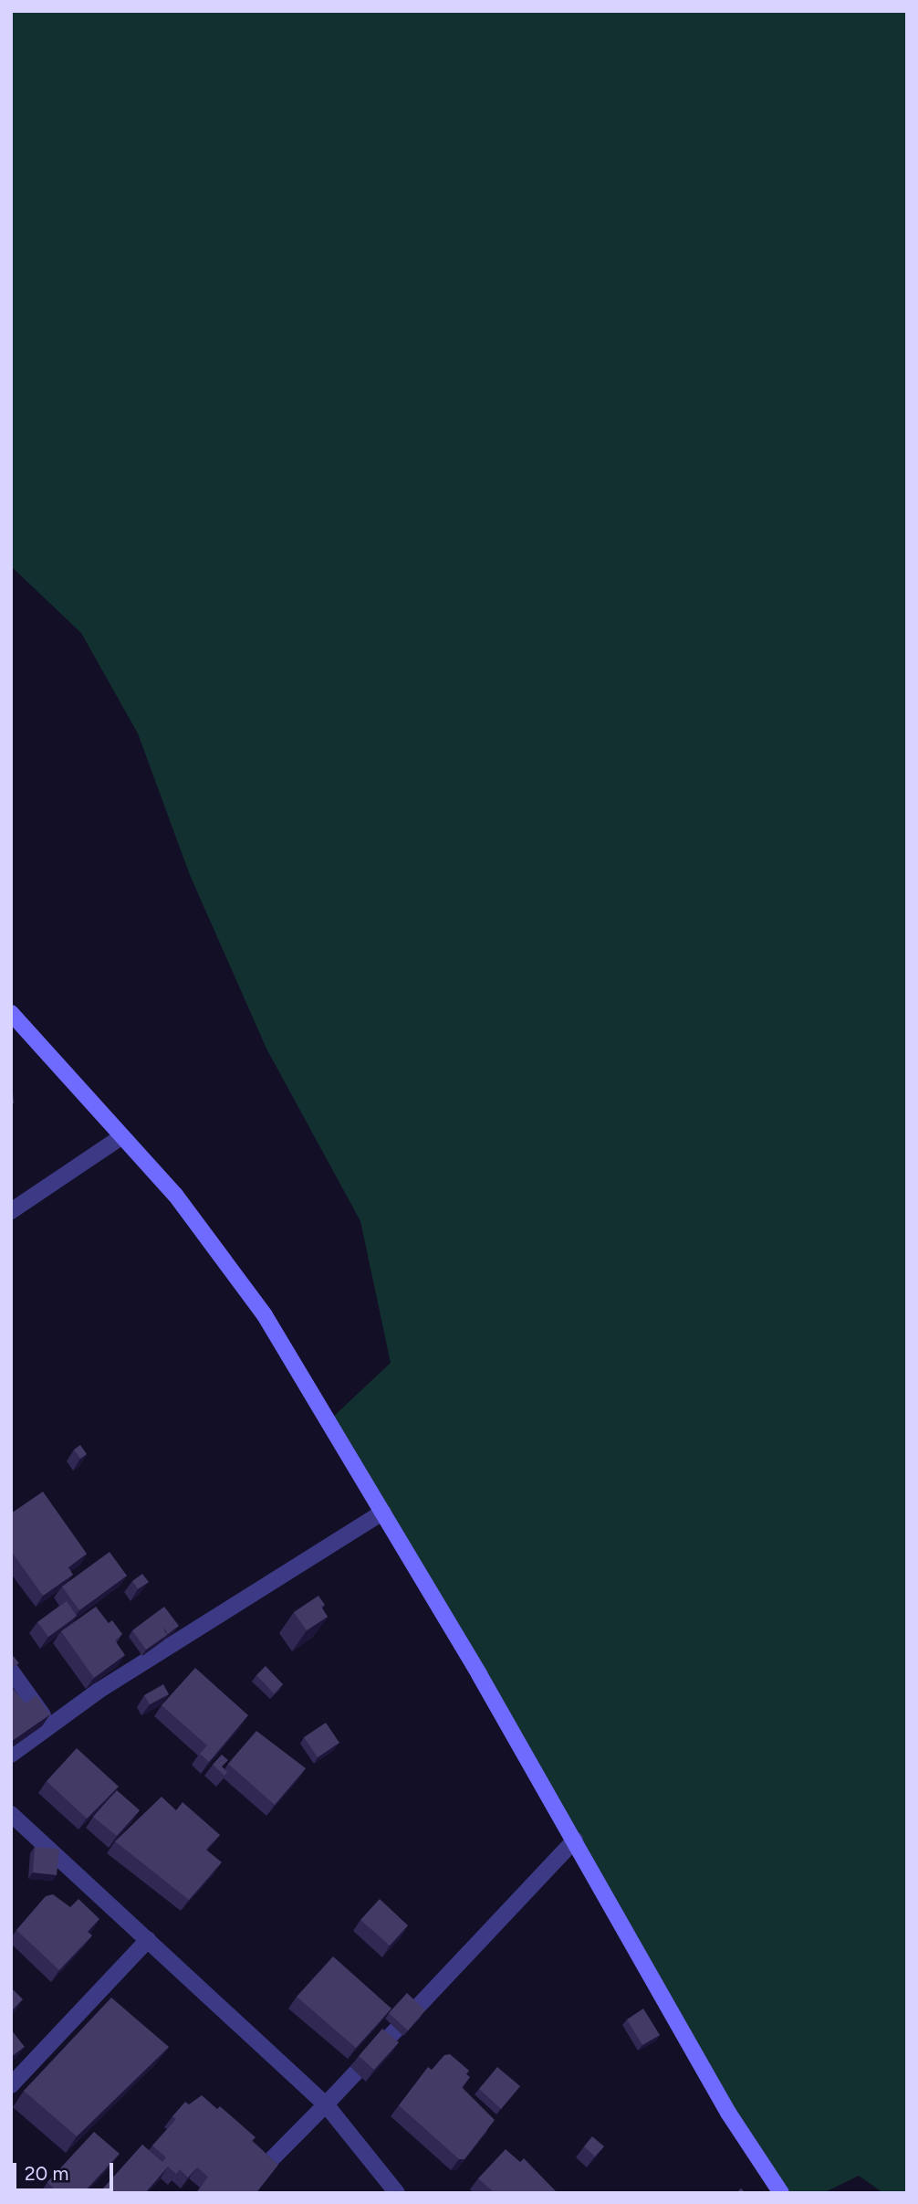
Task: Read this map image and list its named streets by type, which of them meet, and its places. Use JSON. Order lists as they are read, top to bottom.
{
  "scale_bar": "20 m"
}
